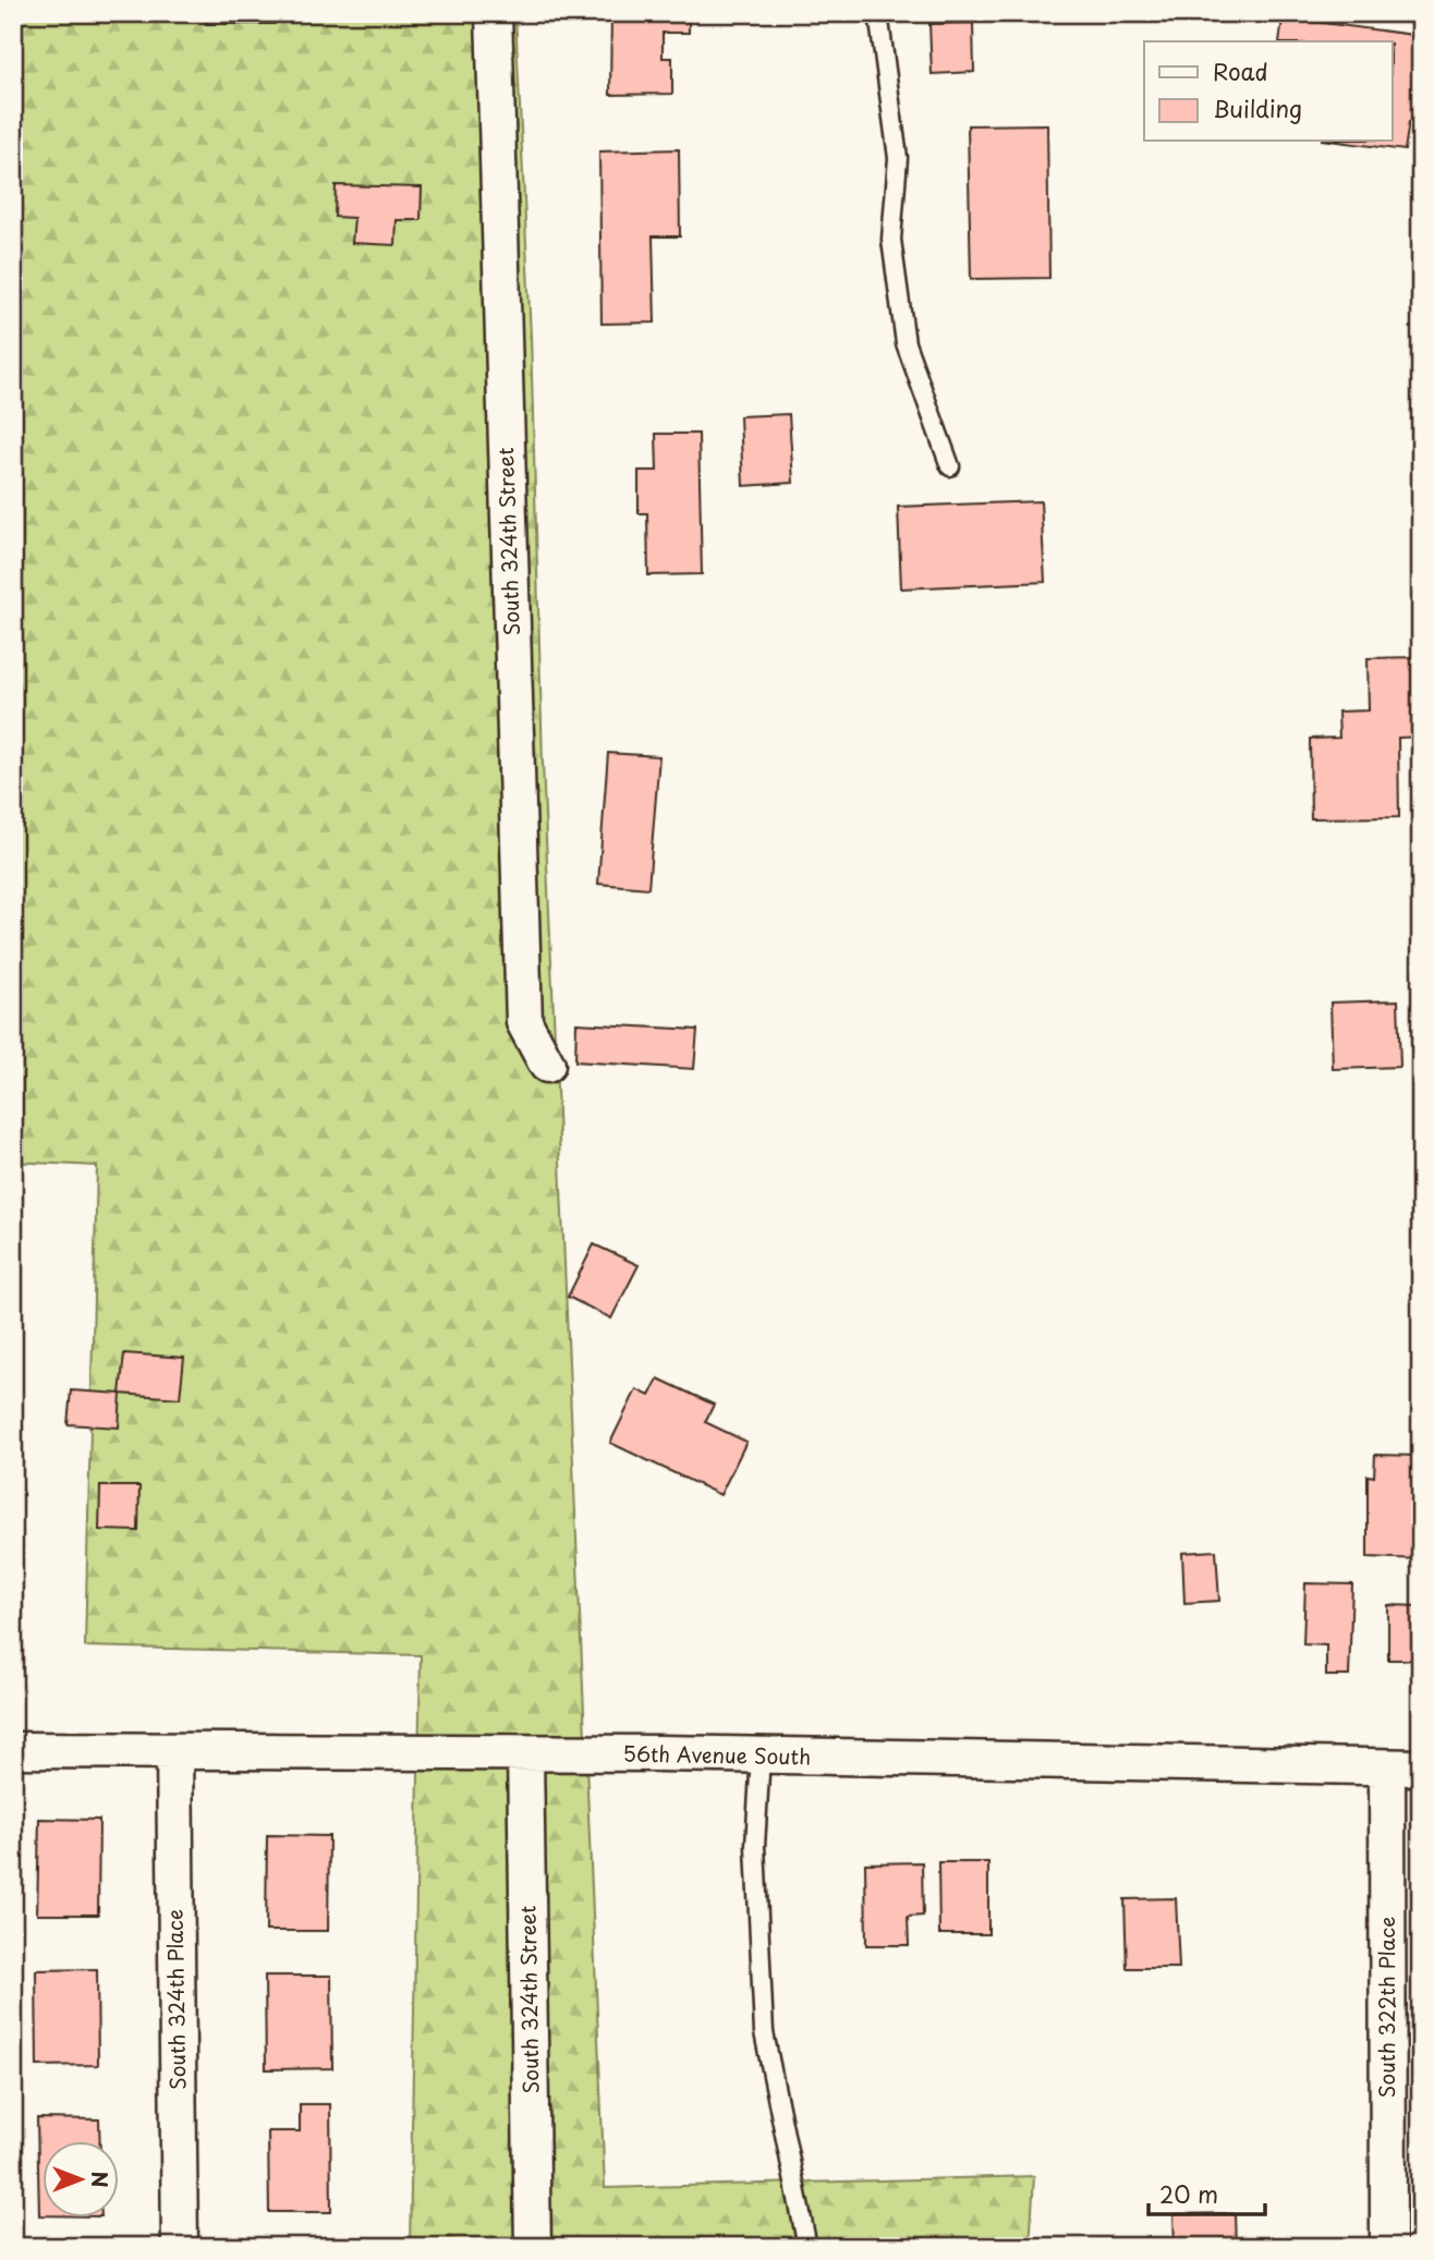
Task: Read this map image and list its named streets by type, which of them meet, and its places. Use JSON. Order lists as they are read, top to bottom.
{
  "streets": {
    "street": [
      "South 324th Street",
      "56th Avenue South",
      "South 324th Place",
      "South 322th Place"
    ]
  },
  "crossings": [
    ["South 324th Street", "56th Avenue South"],
    ["56th Avenue South", "South 324th Place"],
    ["56th Avenue South", "South 322th Place"]
  ],
  "legend": ["Road", "Building"],
  "scale_bar": "20 m",
  "north": "right"
}
